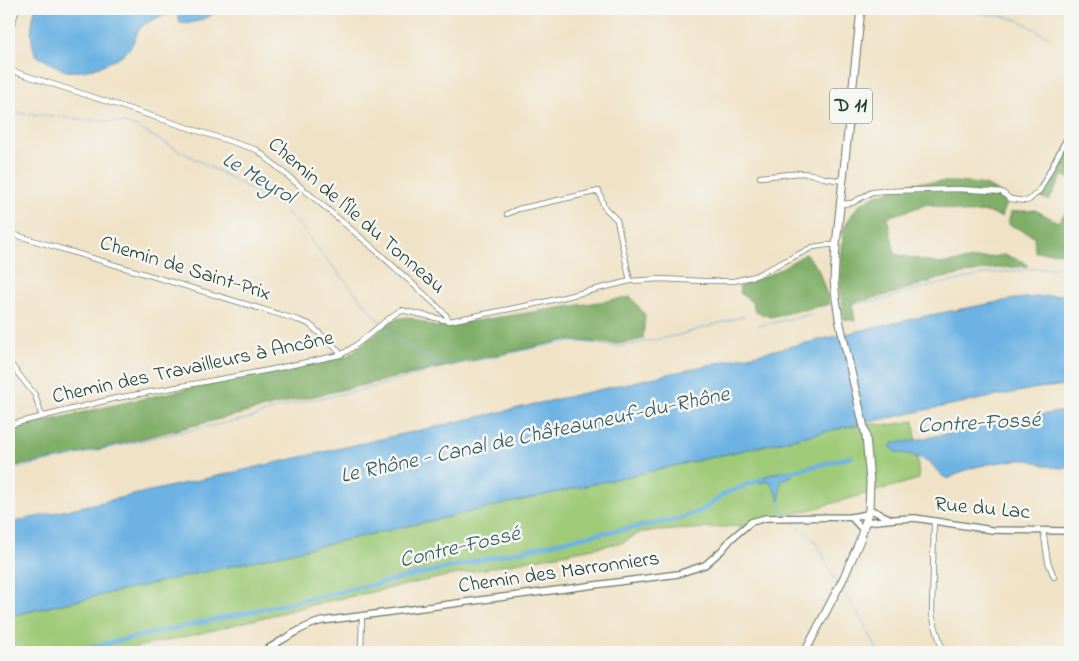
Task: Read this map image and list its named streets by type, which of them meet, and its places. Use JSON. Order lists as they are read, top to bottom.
{
  "streets": {
    "main road": ["D 11"],
    "street": [
      "Chemin de l'Île du Tonneau",
      "Chemin de Saint-Prix",
      "Chemin des Travailleurs à Ancône",
      "Rue du Lac",
      "Chemin des Marronniers"
    ]
  },
  "crossings": [
    ["D 11", "Chemin des Travailleurs à Ancône"],
    ["D 11", "Rue du Lac"],
    ["D 11", "Chemin des Marronniers"],
    ["Chemin de l'Île du Tonneau", "Chemin des Travailleurs à Ancône"],
    ["Chemin de Saint-Prix", "Chemin des Travailleurs à Ancône"]
  ],
  "water": ["Le Meyrol", "Contre-Fossé", "Le Rhône - Canal de Châteauneuf-du-Rhône"]
}
